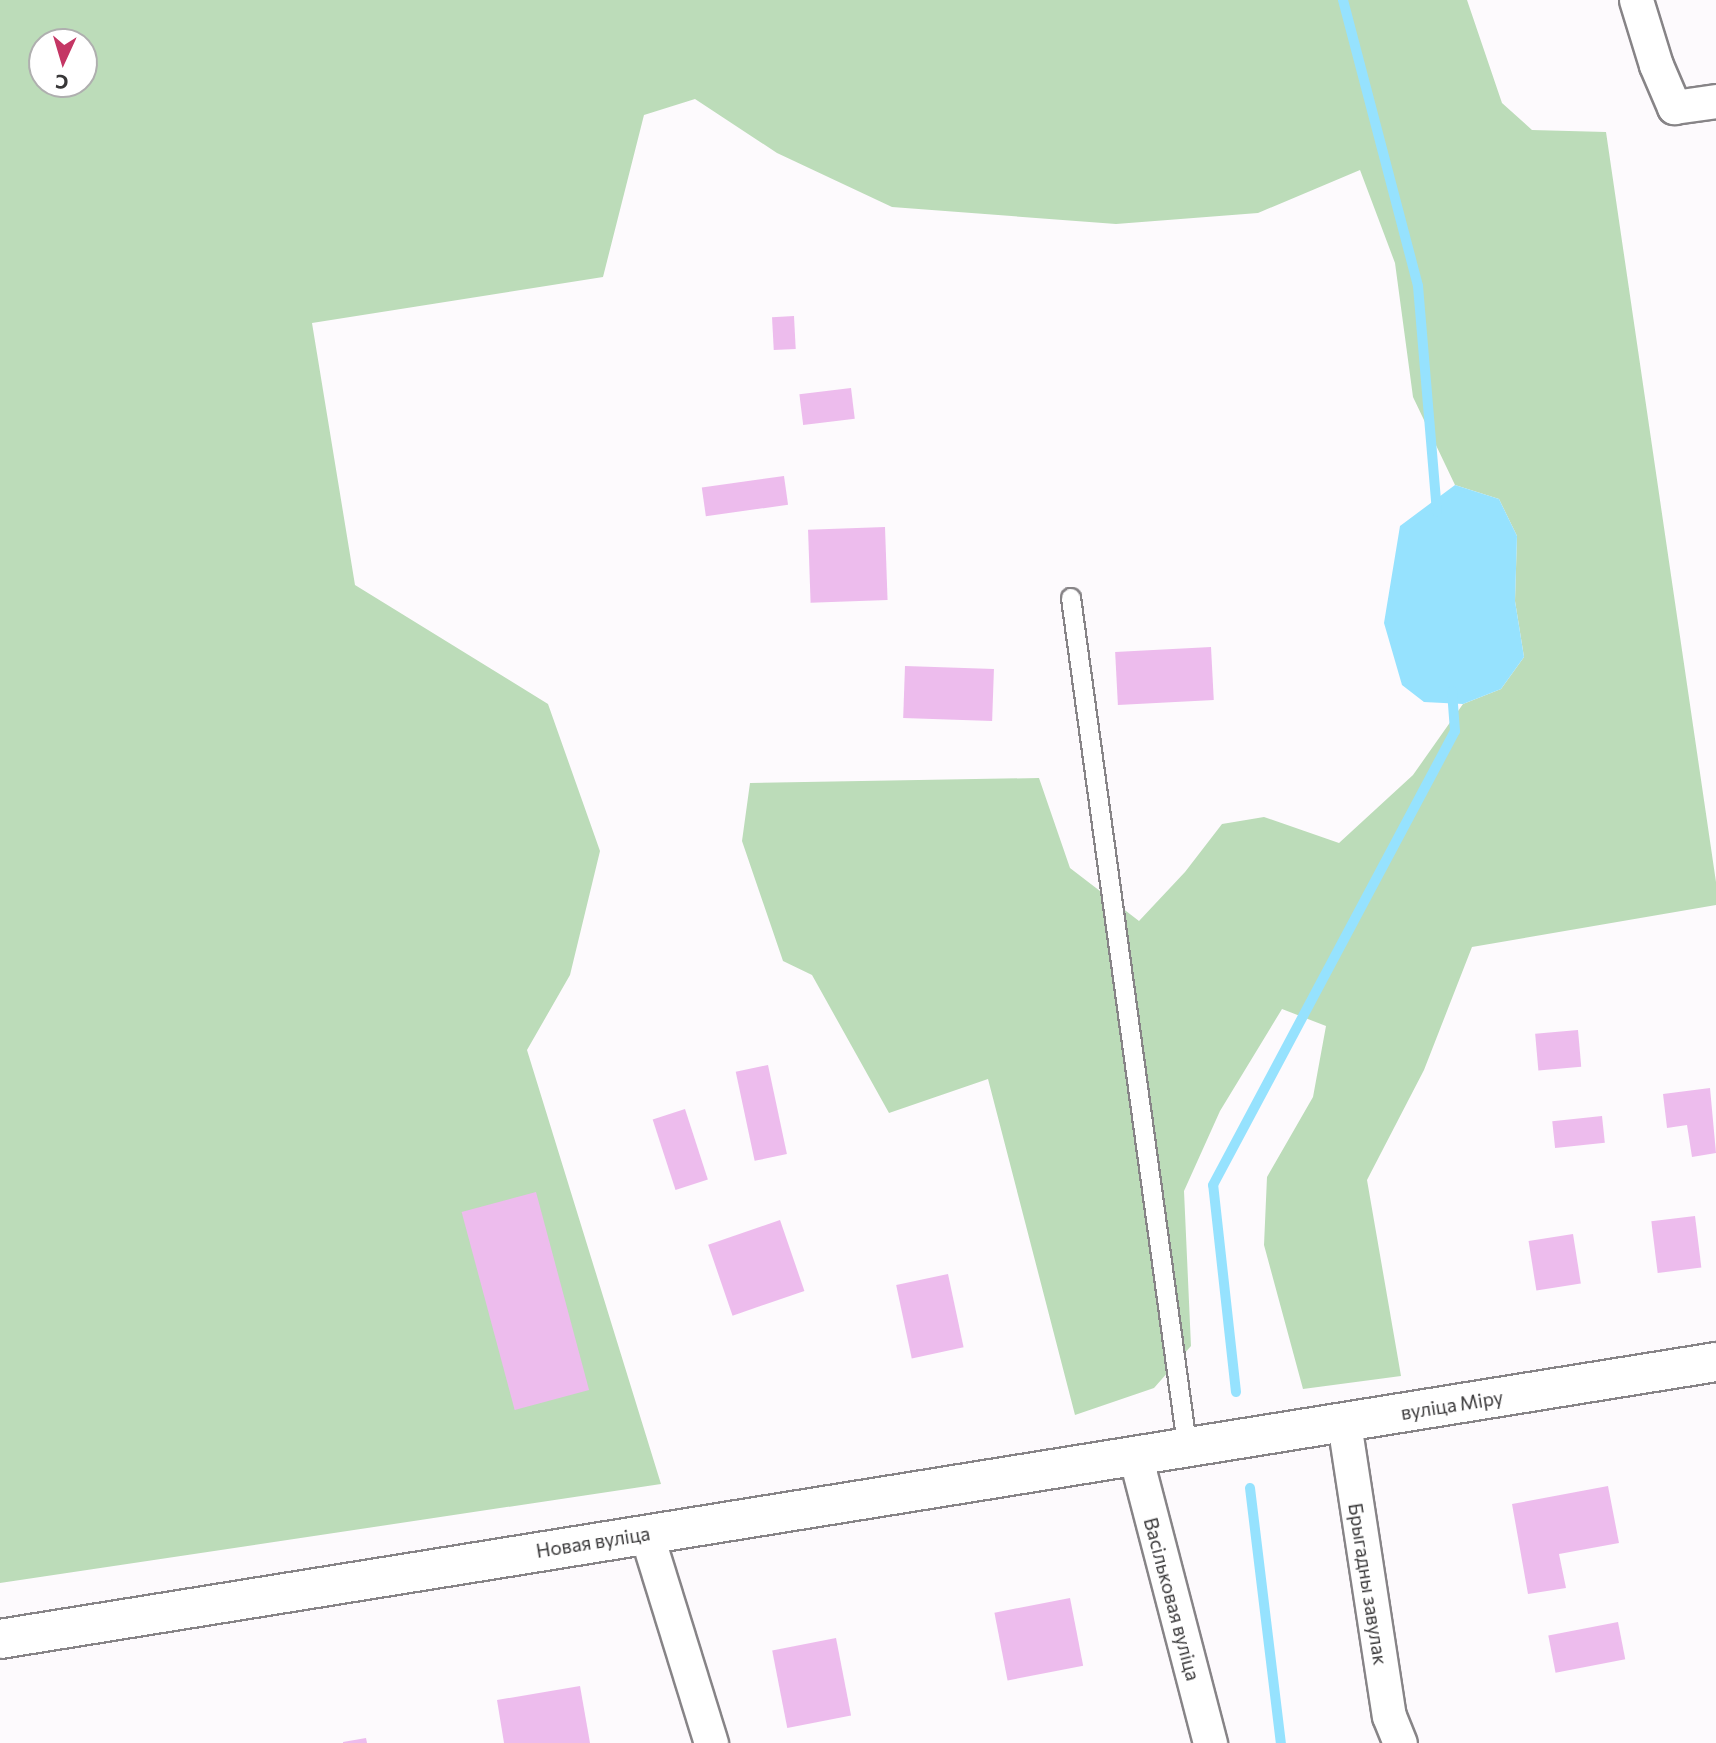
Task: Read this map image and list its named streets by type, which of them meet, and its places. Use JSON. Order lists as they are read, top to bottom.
{
  "streets": {
    "street": [
      "вуліца Міру",
      "Новая вуліца",
      "Брыгадны завулак",
      "Васільковая вуліца"
    ]
  },
  "crossings": [
    ["вуліца Міру", "Новая вуліца"],
    ["вуліца Міру", "Брыгадны завулак"],
    ["Новая вуліца", "Васільковая вуліца"]
  ],
  "north": "bottom"
}
